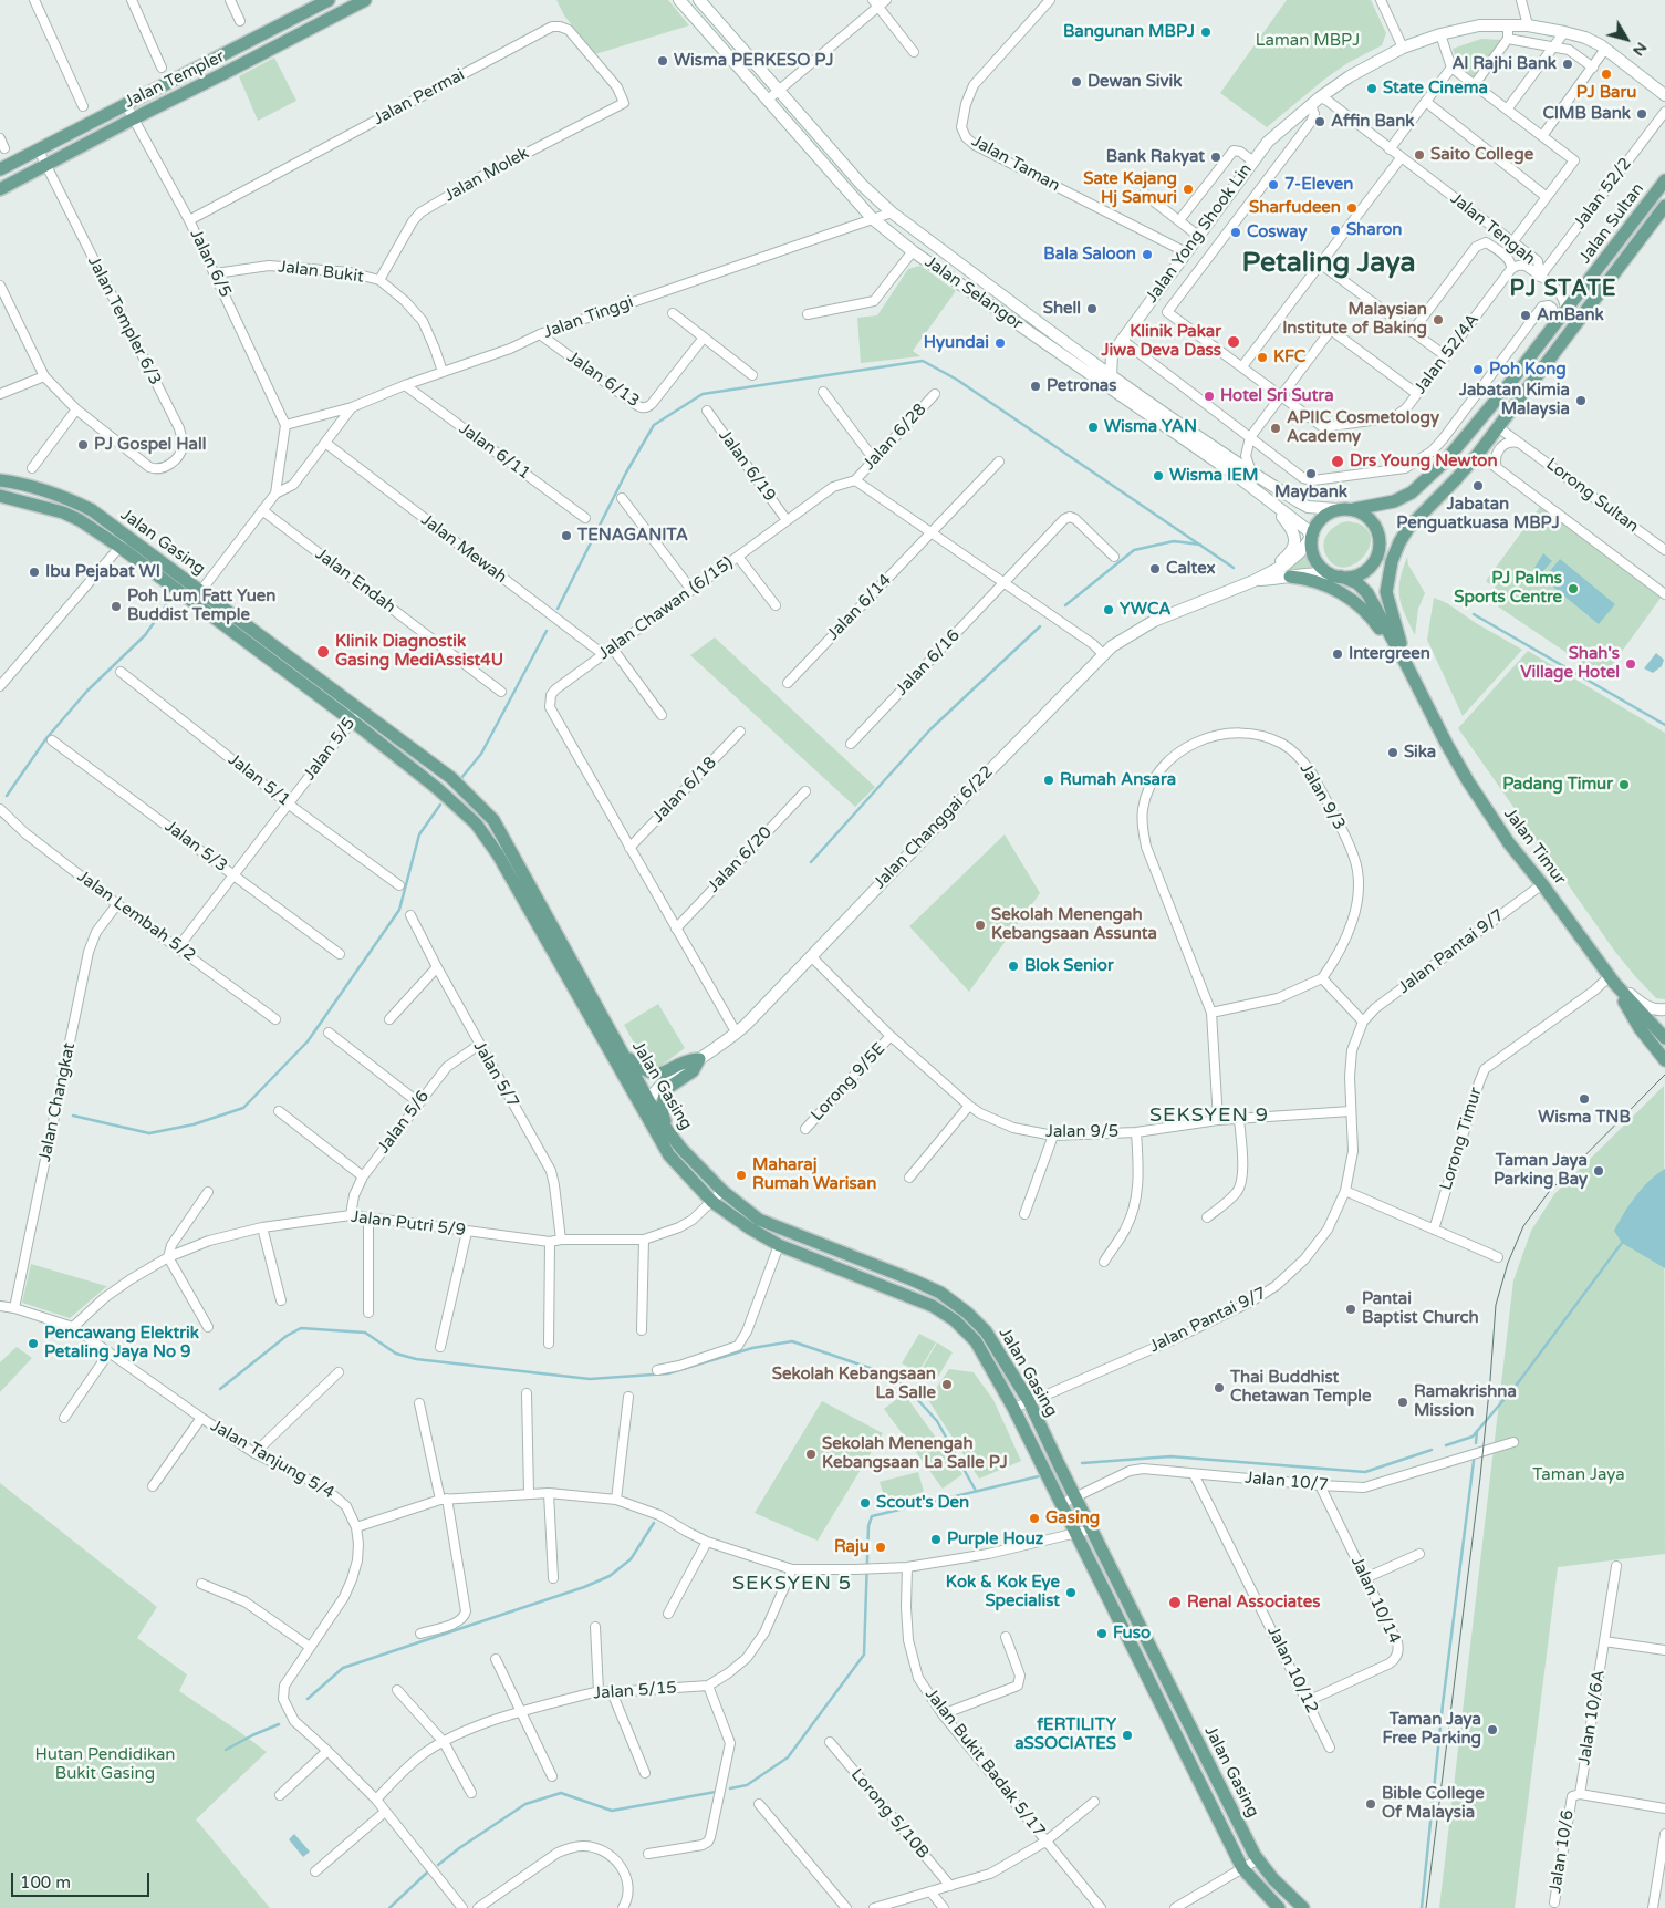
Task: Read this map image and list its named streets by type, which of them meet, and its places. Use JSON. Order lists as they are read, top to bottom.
{
  "streets": {
    "main road": [
      "Jalan Templer",
      "Jalan Sultan",
      "Jalan Yong Shook Lin",
      "Jalan Selangor",
      "Jalan Gasing",
      "Jalan Changgai 6/22",
      "Jalan Timur"
    ],
    "street": [
      "Jalan Permai",
      "Jalan Taman",
      "Jalan Molek",
      "Jalan 52/2",
      "Jalan Tengah",
      "Jalan 6/5",
      "Jalan Bukit",
      "Jalan Tinggi",
      "Jalan Templer 6/3",
      "Jalan 52/4A",
      "Jalan 6/13",
      "Jalan 6/28",
      "Jalan 6/11",
      "Jalan 6/19",
      "Lorong Sultan",
      "Jalan Mewah",
      "Jalan Endah",
      "Jalan 6/14",
      "Jalan Chawan (6/15)",
      "Jalan 6/16",
      "Jalan 5/5",
      "Jalan 5/1",
      "Jalan 6/18",
      "Jalan 9/3",
      "Jalan 5/3",
      "Jalan 6/20",
      "Jalan Lembah 5/2",
      "Jalan Pantai 9/7",
      "Jalan 5/7",
      "Lorong 9/5E",
      "Jalan Changkat",
      "Jalan 5/6",
      "Jalan 9/5",
      "Lorong Timur",
      "Jalan Putri 5/9",
      "Jalan Tanjung 5/4",
      "Jalan 10/7",
      "Jalan 10/14",
      "Jalan 10/12",
      "Jalan 5/15",
      "Jalan 10/6A",
      "Jalan Bukit Badak 5/17",
      "Lorong 5/10B",
      "Jalan 10/6"
    ]
  },
  "crossings": [
    ["Jalan Templer", "Jalan 6/5"],
    ["Jalan Templer", "Jalan Templer 6/3"],
    ["Jalan Permai", "Jalan Molek"],
    ["Jalan Permai", "Jalan 6/5"],
    ["Jalan Taman", "Jalan Yong Shook Lin"],
    ["Jalan Molek", "Jalan Bukit"],
    ["Jalan 52/2", "Jalan Tengah"],
    ["Jalan Sultan", "Jalan Tengah"],
    ["Jalan Sultan", "Jalan Selangor"],
    ["Jalan Sultan", "Lorong Sultan"],
    ["Jalan Sultan", "Jalan Changgai 6/22"],
    ["Jalan Sultan", "Jalan Timur"],
    ["Jalan Tengah", "Jalan Yong Shook Lin"],
    ["Jalan Yong Shook Lin", "Jalan Selangor"],
    ["Jalan Yong Shook Lin", "Jalan 52/4A"],
    ["Jalan 6/5", "Jalan Bukit"],
    ["Jalan 6/5", "Jalan Tinggi"],
    ["Jalan Bukit", "Jalan Tinggi"],
    ["Jalan Selangor", "Jalan Tinggi"],
    ["Jalan Selangor", "Jalan Changgai 6/22"],
    ["Jalan Selangor", "Jalan Timur"],
    ["Jalan Tinggi", "Jalan 6/13"],
    ["Jalan Tinggi", "Jalan 6/11"],
    ["Jalan 6/28", "Jalan Chawan (6/15)"],
    ["Jalan 6/19", "Jalan Chawan (6/15)"],
    ["Jalan Gasing", "Jalan 5/5"],
    ["Jalan Gasing", "Jalan Changgai 6/22"],
    ["Jalan Gasing", "Jalan Pantai 9/7"],
    ["Jalan Gasing", "Jalan Putri 5/9"],
    ["Jalan Gasing", "Jalan 10/7"],
    ["Jalan Mewah", "Jalan Chawan (6/15)"],
    ["Jalan Chawan (6/15)", "Jalan 6/18"],
    ["Jalan Chawan (6/15)", "Jalan Changgai 6/22"],
    ["Jalan Chawan (6/15)", "Jalan 6/20"],
    ["Jalan 5/5", "Jalan 5/1"],
    ["Jalan 5/5", "Jalan 5/3"],
    ["Jalan 5/5", "Jalan Lembah 5/2"],
    ["Jalan 9/3", "Jalan 9/5"],
    ["Jalan Changgai 6/22", "Jalan Timur"],
    ["Jalan Changgai 6/22", "Jalan 9/5"],
    ["Jalan Timur", "Jalan Pantai 9/7"],
    ["Jalan Timur", "Lorong Timur"],
    ["Jalan Lembah 5/2", "Jalan Changkat"],
    ["Jalan Pantai 9/7", "Jalan 9/5"],
    ["Jalan 5/7", "Jalan 5/6"],
    ["Jalan 5/7", "Jalan Putri 5/9"],
    ["Lorong 9/5E", "Jalan 9/5"],
    ["Jalan Changkat", "Jalan Tanjung 5/4"],
    ["Jalan 5/6", "Jalan Putri 5/9"],
    ["Jalan Putri 5/9", "Jalan Tanjung 5/4"],
    ["Jalan Tanjung 5/4", "Jalan 5/15"],
    ["Jalan 10/7", "Jalan 10/14"],
    ["Jalan 10/7", "Jalan 10/12"],
    ["Jalan 10/14", "Jalan 10/12"],
    ["Jalan 10/6A", "Jalan 10/6"]
  ],
  "districts": [
    "Petaling Jaya",
    "PJ STATE",
    "SEKSYEN 9",
    "SEKSYEN 5"
  ],
  "parks": ["Laman MBPJ", "Taman Jaya", "Hutan Pendidikan Bukit Gasing"],
  "places": [
    "Bangunan MBPJ",
    "Wisma PERKESO PJ",
    "Al Rajhi Bank",
    "PJ Baru",
    "Dewan Sivik",
    "State Cinema",
    "CIMB Bank",
    "Affin Bank",
    "Saito College",
    "Bank Rakyat",
    "7-Eleven",
    "Sate Kajang Hj Samuri",
    "Sharfudeen",
    "Sharon",
    "Cosway",
    "Bala Saloon",
    "Shell",
    "AmBank",
    "Malaysian Institute of Baking",
    "Klinik Pakar Jiwa Deva Dass",
    "Hyundai",
    "KFC",
    "Poh Kong",
    "Petronas",
    "Hotel Sri Sutra",
    "Jabatan Kimia Malaysia",
    "Wisma YAN",
    "APIIC Cosmetology Academy",
    "PJ Gospel Hall",
    "Drs Young Newton",
    "Maybank",
    "Wisma IEM",
    "Jabatan Penguatkuasa MBPJ",
    "TENAGANITA",
    "Caltex",
    "Ibu Pejabat WI",
    "PJ Palms Sports Centre",
    "Poh Lum Fatt Yuen Buddist Temple",
    "YWCA",
    "Klinik Diagnostik Gasing MediAssist4U",
    "Intergreen",
    "Shah's Village Hotel",
    "Sika",
    "Rumah Ansara",
    "Padang Timur",
    "Sekolah Menengah Kebangsaan Assunta",
    "Blok Senior",
    "Wisma TNB",
    "Taman Jaya Parking Bay",
    "Maharaj Rumah Warisan",
    "Pantai Baptist Church",
    "Pencawang Elektrik Petaling Jaya No 9",
    "Sekolah Kebangsaan La Salle",
    "Thai Buddhist Chetawan Temple",
    "Ramakrishna Mission",
    "Sekolah Menengah Kebangsaan La Salle PJ",
    "Scout's Den",
    "Gasing",
    "Purple Houz",
    "Raju",
    "Kok & Kok Eye Specialist",
    "Renal Associates",
    "Fuso",
    "Taman Jaya Free Parking",
    "fERTILITY aSSOCIATES",
    "Bible College Of Malaysia"
  ],
  "scale_bar": "100 m",
  "north": "bottom right"
}
